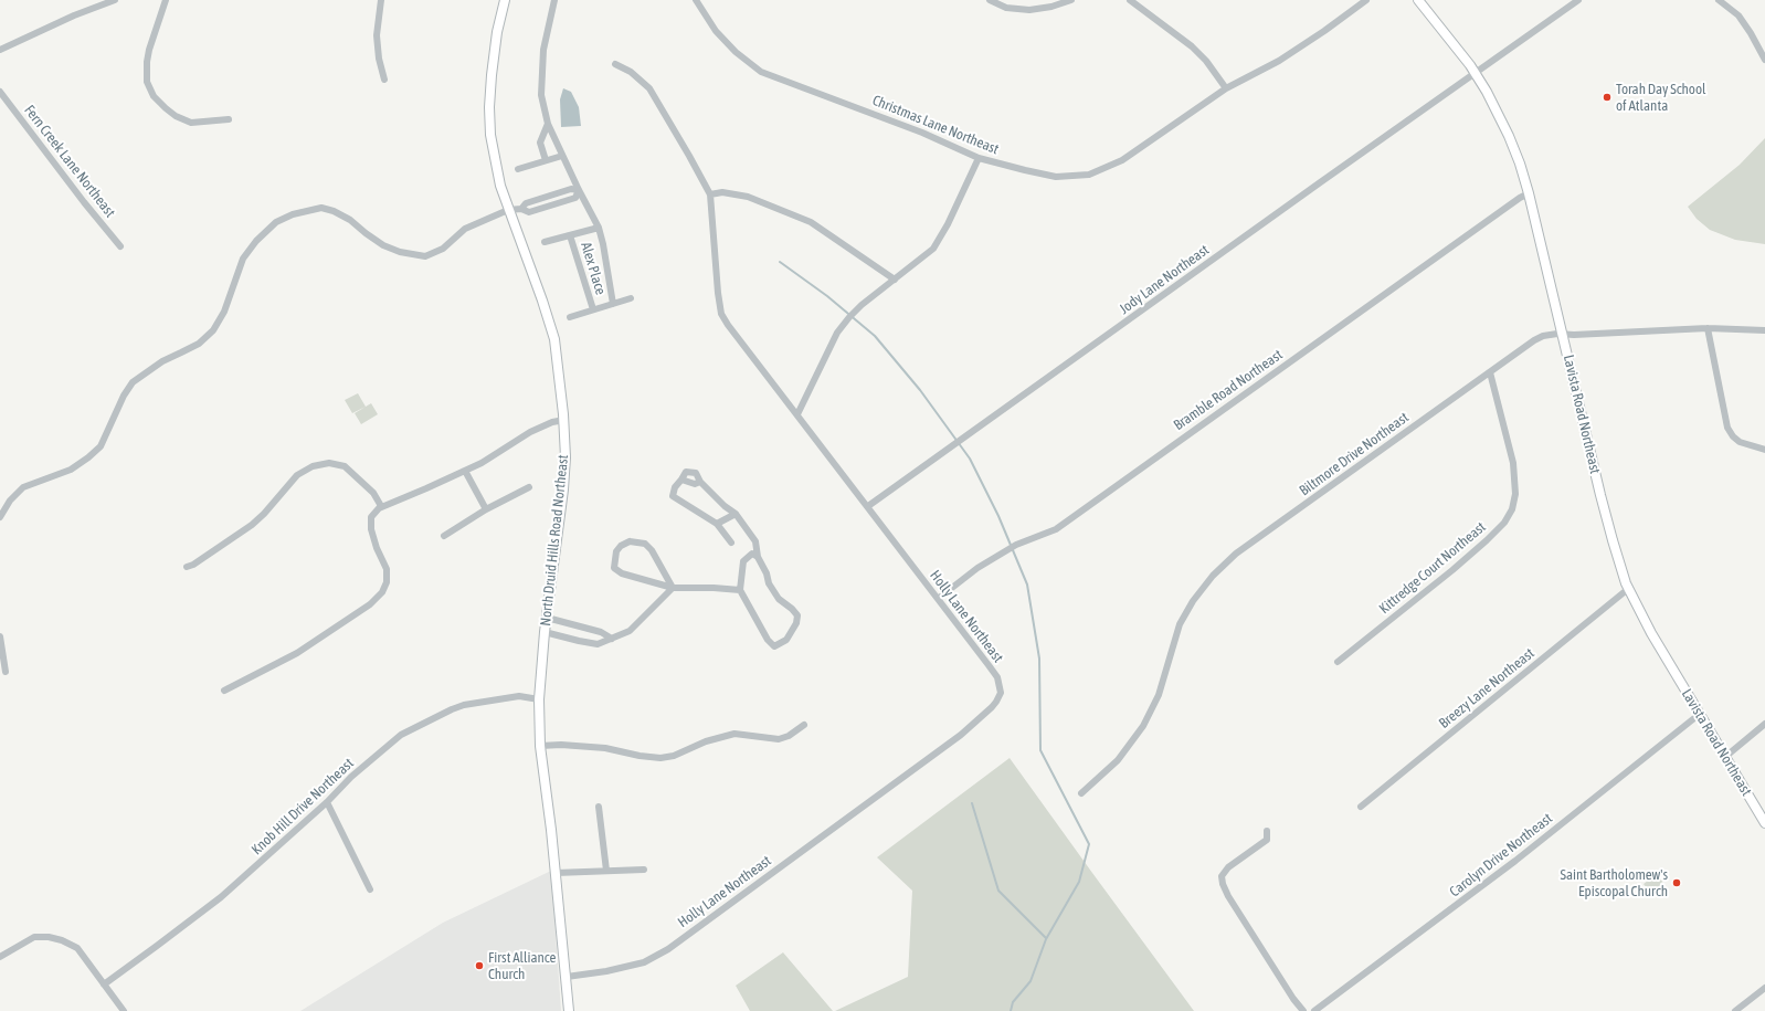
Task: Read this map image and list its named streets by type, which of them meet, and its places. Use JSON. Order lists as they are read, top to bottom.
{
  "streets": {
    "main road": ["Lavista Road Northeast", "North Druid Hills Road Northeast"],
    "street": [
      "Christmas Lane Northeast",
      "Fern Creek Lane Northeast",
      "Alex Place",
      "Jody Lane Northeast",
      "Bramble Road Northeast",
      "Biltmore Drive Northeast",
      "Kittredge Court Northeast",
      "Holly Lane Northeast",
      "Breezy Lane Northeast",
      "Knob Hill Drive Northeast",
      "Carolyn Drive Northeast"
    ]
  },
  "crossings": [
    ["Jody Lane Northeast", "Lavista Road Northeast"],
    ["Jody Lane Northeast", "Holly Lane Northeast"],
    ["Bramble Road Northeast", "Lavista Road Northeast"],
    ["Bramble Road Northeast", "Holly Lane Northeast"],
    ["Lavista Road Northeast", "Biltmore Drive Northeast"],
    ["Lavista Road Northeast", "Breezy Lane Northeast"],
    ["Lavista Road Northeast", "Carolyn Drive Northeast"],
    ["Biltmore Drive Northeast", "Kittredge Court Northeast"],
    ["North Druid Hills Road Northeast", "Holly Lane Northeast"],
    ["North Druid Hills Road Northeast", "Knob Hill Drive Northeast"]
  ],
  "places": ["Torah Day School of Atlanta", "Saint Bartholomew's Episcopal Church", "First Alliance Church"]
}
